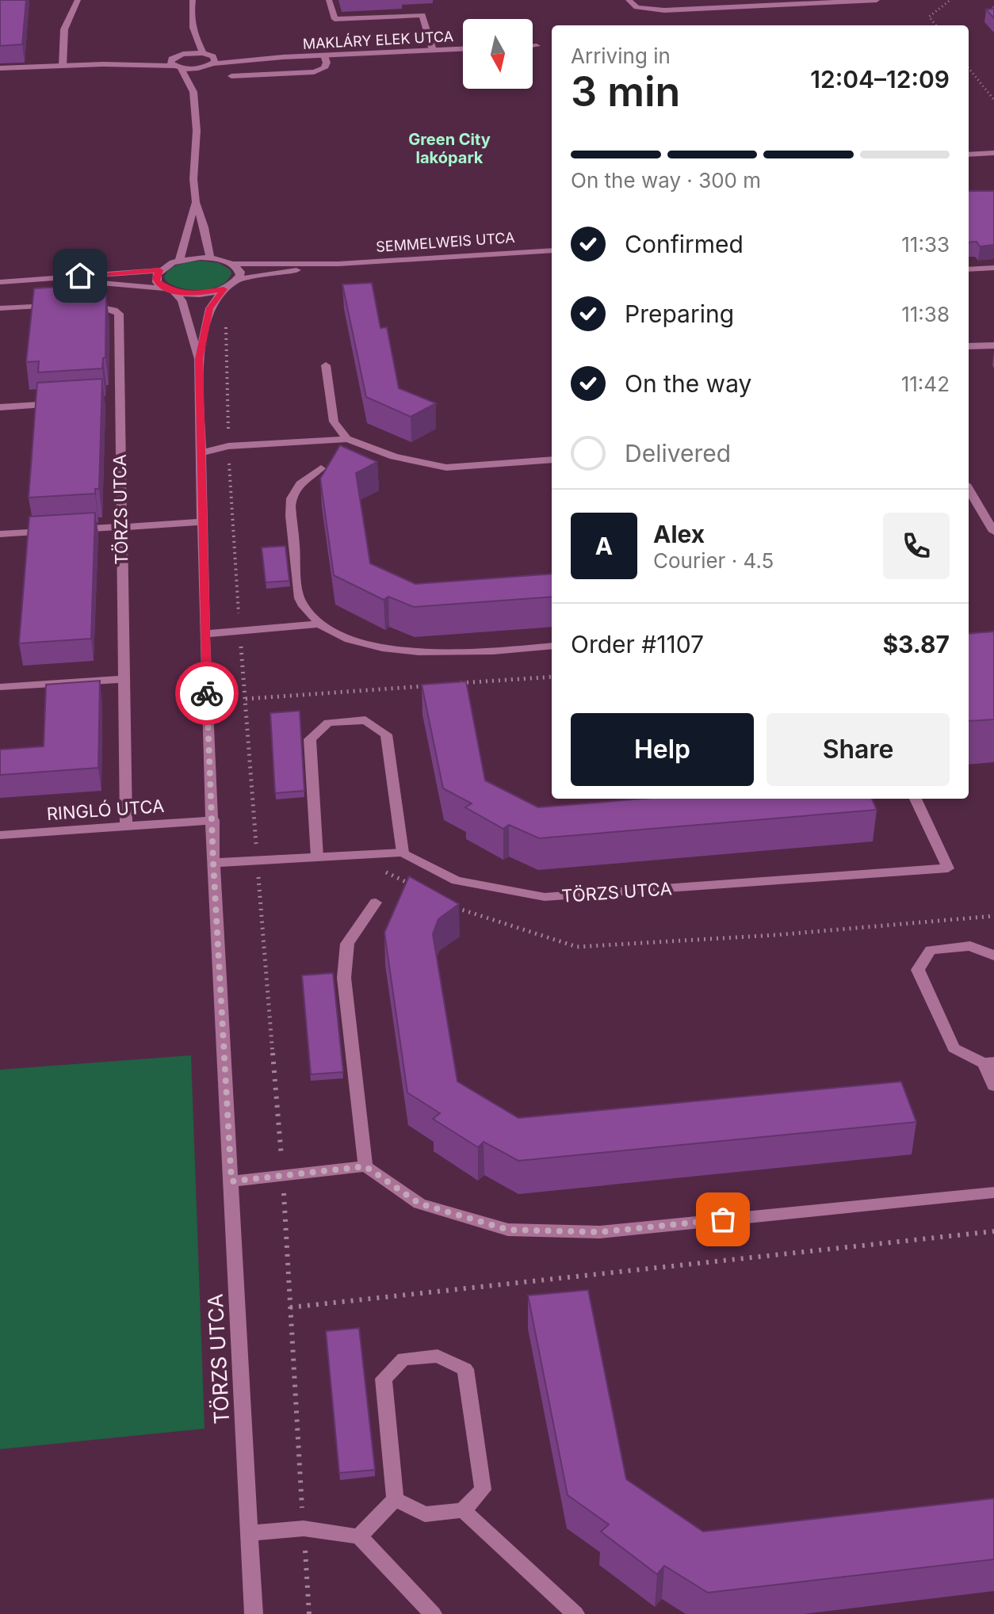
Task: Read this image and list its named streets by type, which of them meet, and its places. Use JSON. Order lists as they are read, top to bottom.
{
  "streets": {
    "street": [
      "MAKLÁRY ELEK UTCA",
      "SEMMELWEIS UTCA",
      "TÖRZS UTCA",
      "RINGLÓ UTCA"
    ]
  },
  "crossings": [
    ["TÖRZS UTCA", "RINGLÓ UTCA"]
  ],
  "districts": ["Green City lakópark"],
  "north": "bottom",
  "page": {
    "heading": ["3 min", "Arriving in", "12:04–12:09"],
    "panel": [
      "Alex",
      "Courier · 4.5",
      "Order #1107",
      "$3.87"
    ],
    "bar": "On the way · 300 m",
    "list": [
      ["Confirmed", "11:33"],
      ["Preparing", "11:38"],
      ["On the way", "11:42"],
      "Delivered"
    ],
    "round": "A",
    "buttons": ["Help", "Share"]
  }
}
